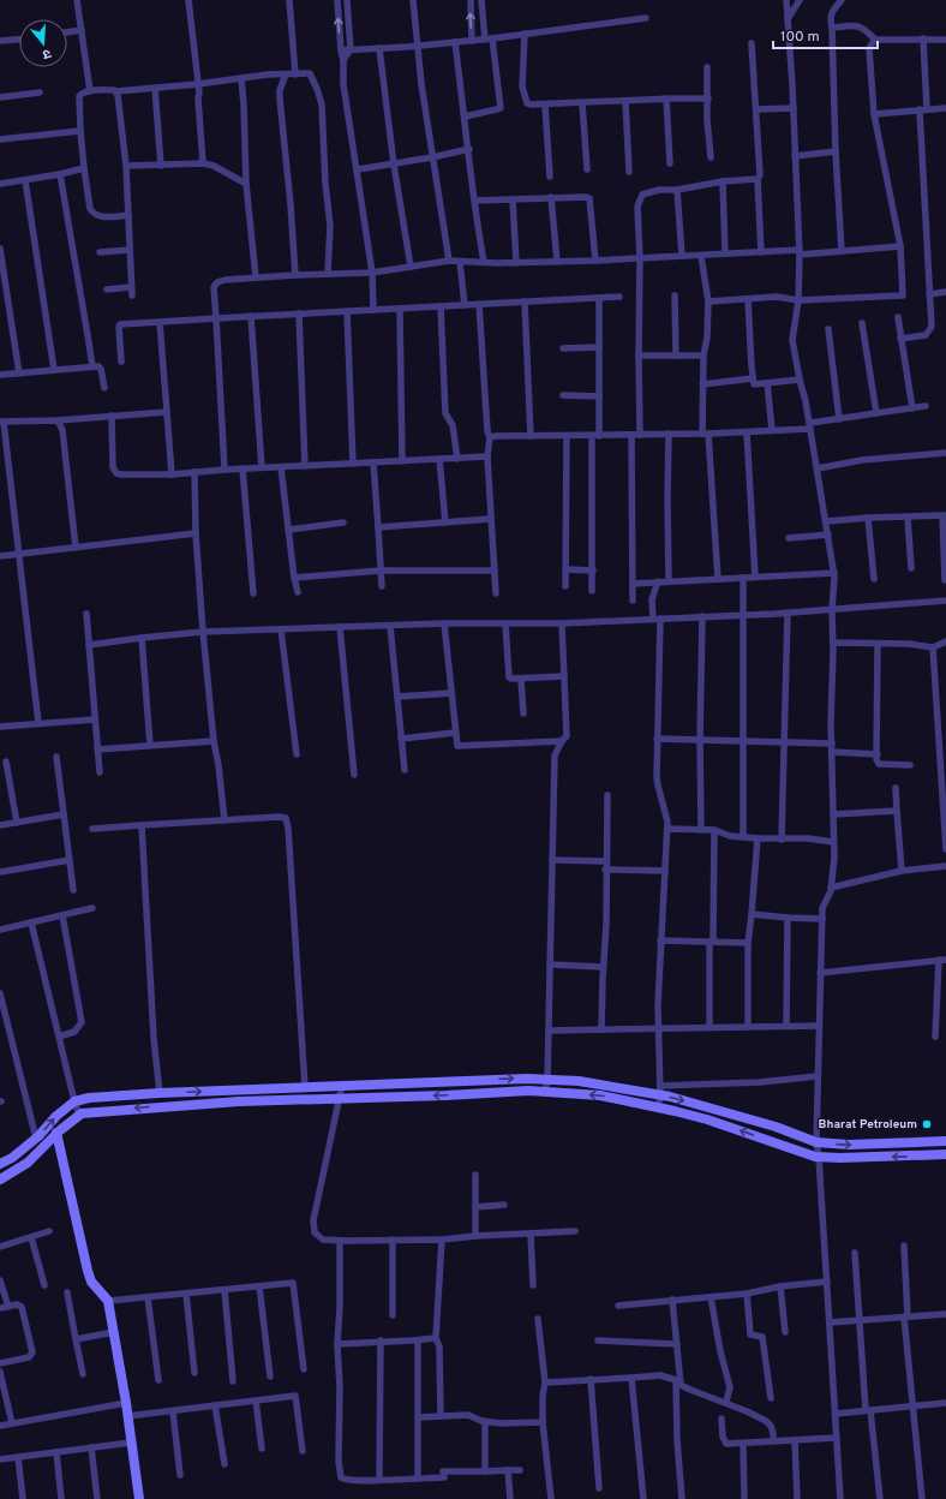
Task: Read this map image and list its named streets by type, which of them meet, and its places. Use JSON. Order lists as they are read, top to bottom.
{
  "places": ["Bharat Petroleum"],
  "scale_bar": "100 m",
  "north": "bottom"
}
